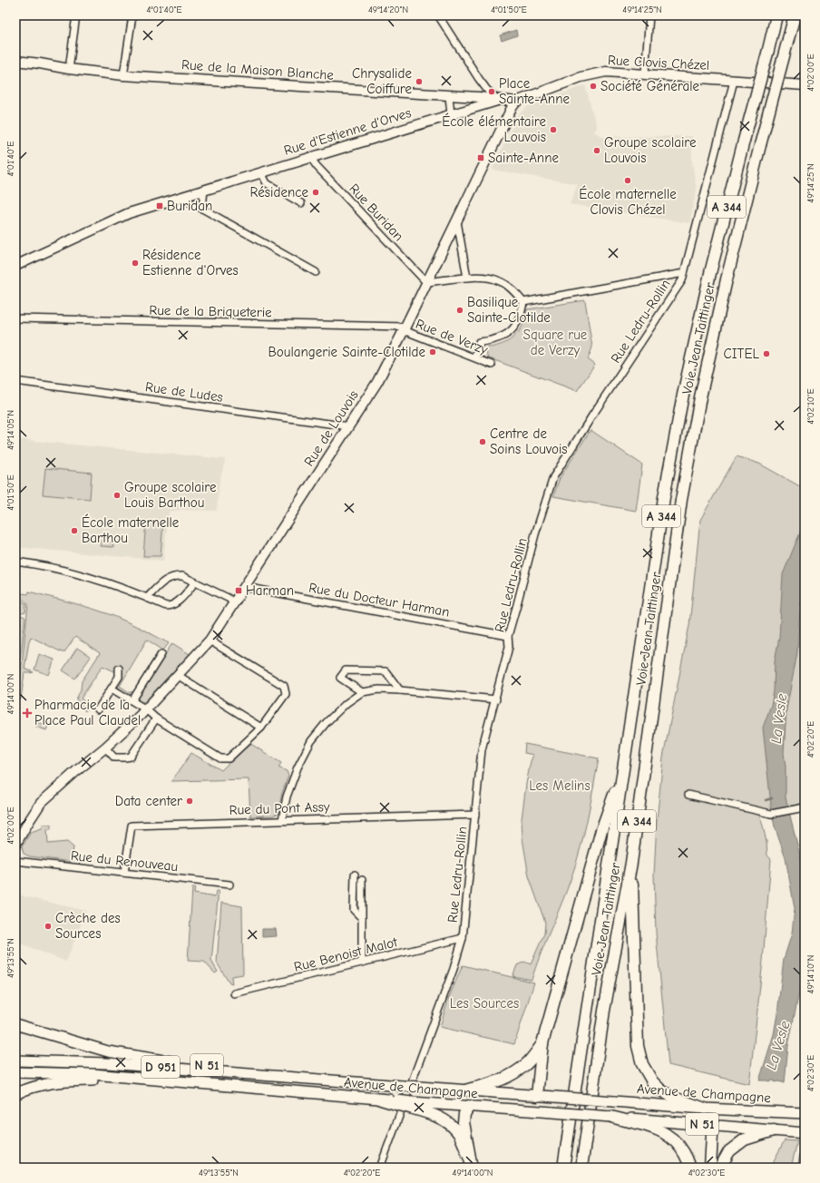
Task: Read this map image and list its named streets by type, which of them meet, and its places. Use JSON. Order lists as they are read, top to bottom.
{
  "streets": {
    "highway": ["A 344", "Voie Jean Taittinger"],
    "main road": ["N 51", "D 951", "Avenue de Champagne"],
    "street": [
      "Rue Clovis Chézel",
      "Rue de la Maison Blanche",
      "Rue d'Estienne d'Orves",
      "Rue Buridan",
      "Rue de la Briqueterie",
      "Rue Ledru-Rollin",
      "Rue de Verzy",
      "Rue de Ludes",
      "Rue de Louvois",
      "Rue du Docteur Harman",
      "Rue du Pont Assy",
      "Rue du Renouveau",
      "Rue Benoist Malot"
    ]
  },
  "crossings": [
    ["Rue Clovis Chézel", "Rue Ledru-Rollin"],
    ["Rue Clovis Chézel", "Rue de Louvois"],
    ["Rue de la Maison Blanche", "Rue d'Estienne d'Orves"],
    ["Rue d'Estienne d'Orves", "Rue Buridan"],
    ["Rue Buridan", "Rue de Louvois"],
    ["Rue de la Briqueterie", "Rue de Verzy"],
    ["Rue de la Briqueterie", "Rue de Louvois"],
    ["Rue Ledru-Rollin", "Rue du Docteur Harman"],
    ["Rue Ledru-Rollin", "Rue du Pont Assy"],
    ["Rue Ledru-Rollin", "Rue Benoist Malot"],
    ["Rue de Verzy", "Rue de Louvois"],
    ["Rue de Ludes", "Rue de Louvois"],
    ["Rue de Louvois", "Rue du Docteur Harman"],
    ["Rue du Pont Assy", "Rue du Renouveau"],
    ["N 51", "Avenue de Champagne"]
  ],
  "water": ["La Vesle"],
  "parks": ["Square rue de Verzy", "Les Melins", "Les Sources"],
  "places": {
    "other": [
      "Chrysalide Coiffure",
      "Société Générale",
      "Place Sainte-Anne",
      "École élémentaire Louvois",
      "Groupe scolaire Louvois",
      "École maternelle Clovis Chézel",
      "Résidence",
      "Résidence Estienne d'Orves",
      "Basilique Sainte-Clotilde",
      "Boulangerie Sainte-Clotilde",
      "CITEL",
      "Centre de Soins Louvois",
      "Groupe scolaire Louis Barthou",
      "École maternelle Barthou",
      "Data center",
      "Crèche des Sources"
    ],
    "transit": ["Sainte-Anne", "Buridan", "Harman"],
    "health": ["Pharmacie de la Place Paul Claudel"]
  },
  "coordinates": [
    "4°01'40\"E",
    "49°14'20\"N",
    "4°01'50\"E",
    "49°14'25\"N",
    "4°02'00\"E",
    "4°02'10\"E",
    "49°14'05\"N",
    "49°14'00\"N",
    "4°02'20\"E",
    "49°13'55\"N",
    "49°14'10\"N",
    "4°02'30\"E"
  ]
}
